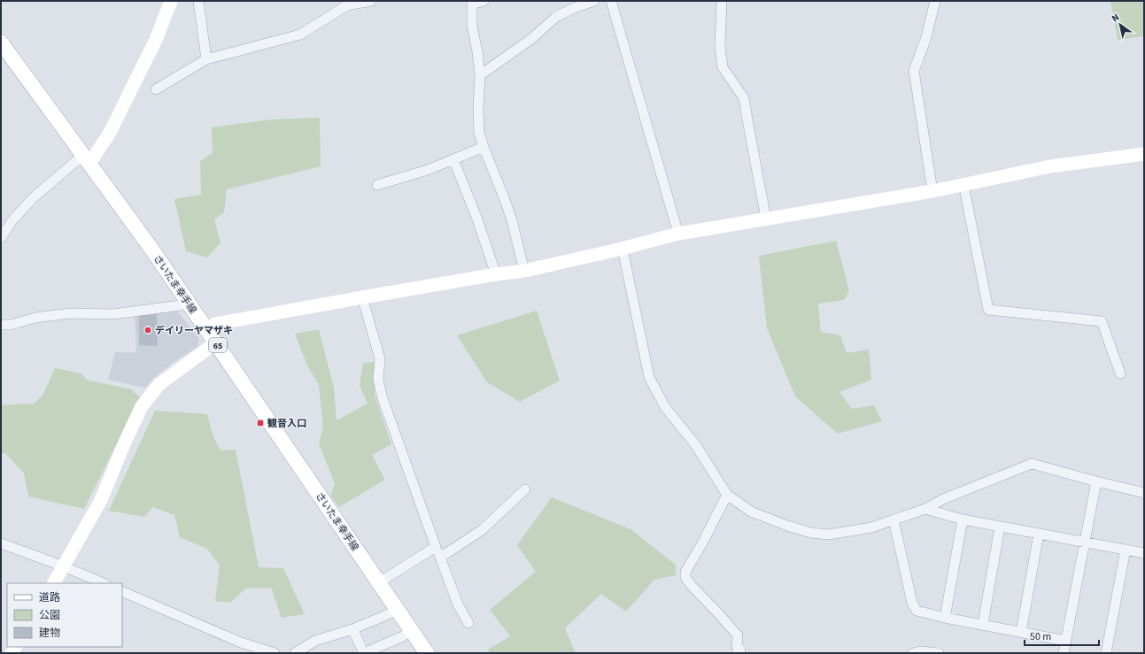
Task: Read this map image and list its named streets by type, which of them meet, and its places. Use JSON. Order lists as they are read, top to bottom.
{
  "streets": {
    "main road": ["さいたま幸手線", "65"]
  },
  "places": {
    "other": ["デイリーヤマザキ"],
    "transit": ["観音入口"]
  },
  "legend": ["道路", "公園", "建物"],
  "scale_bar": "50 m",
  "north": "top left"
}
